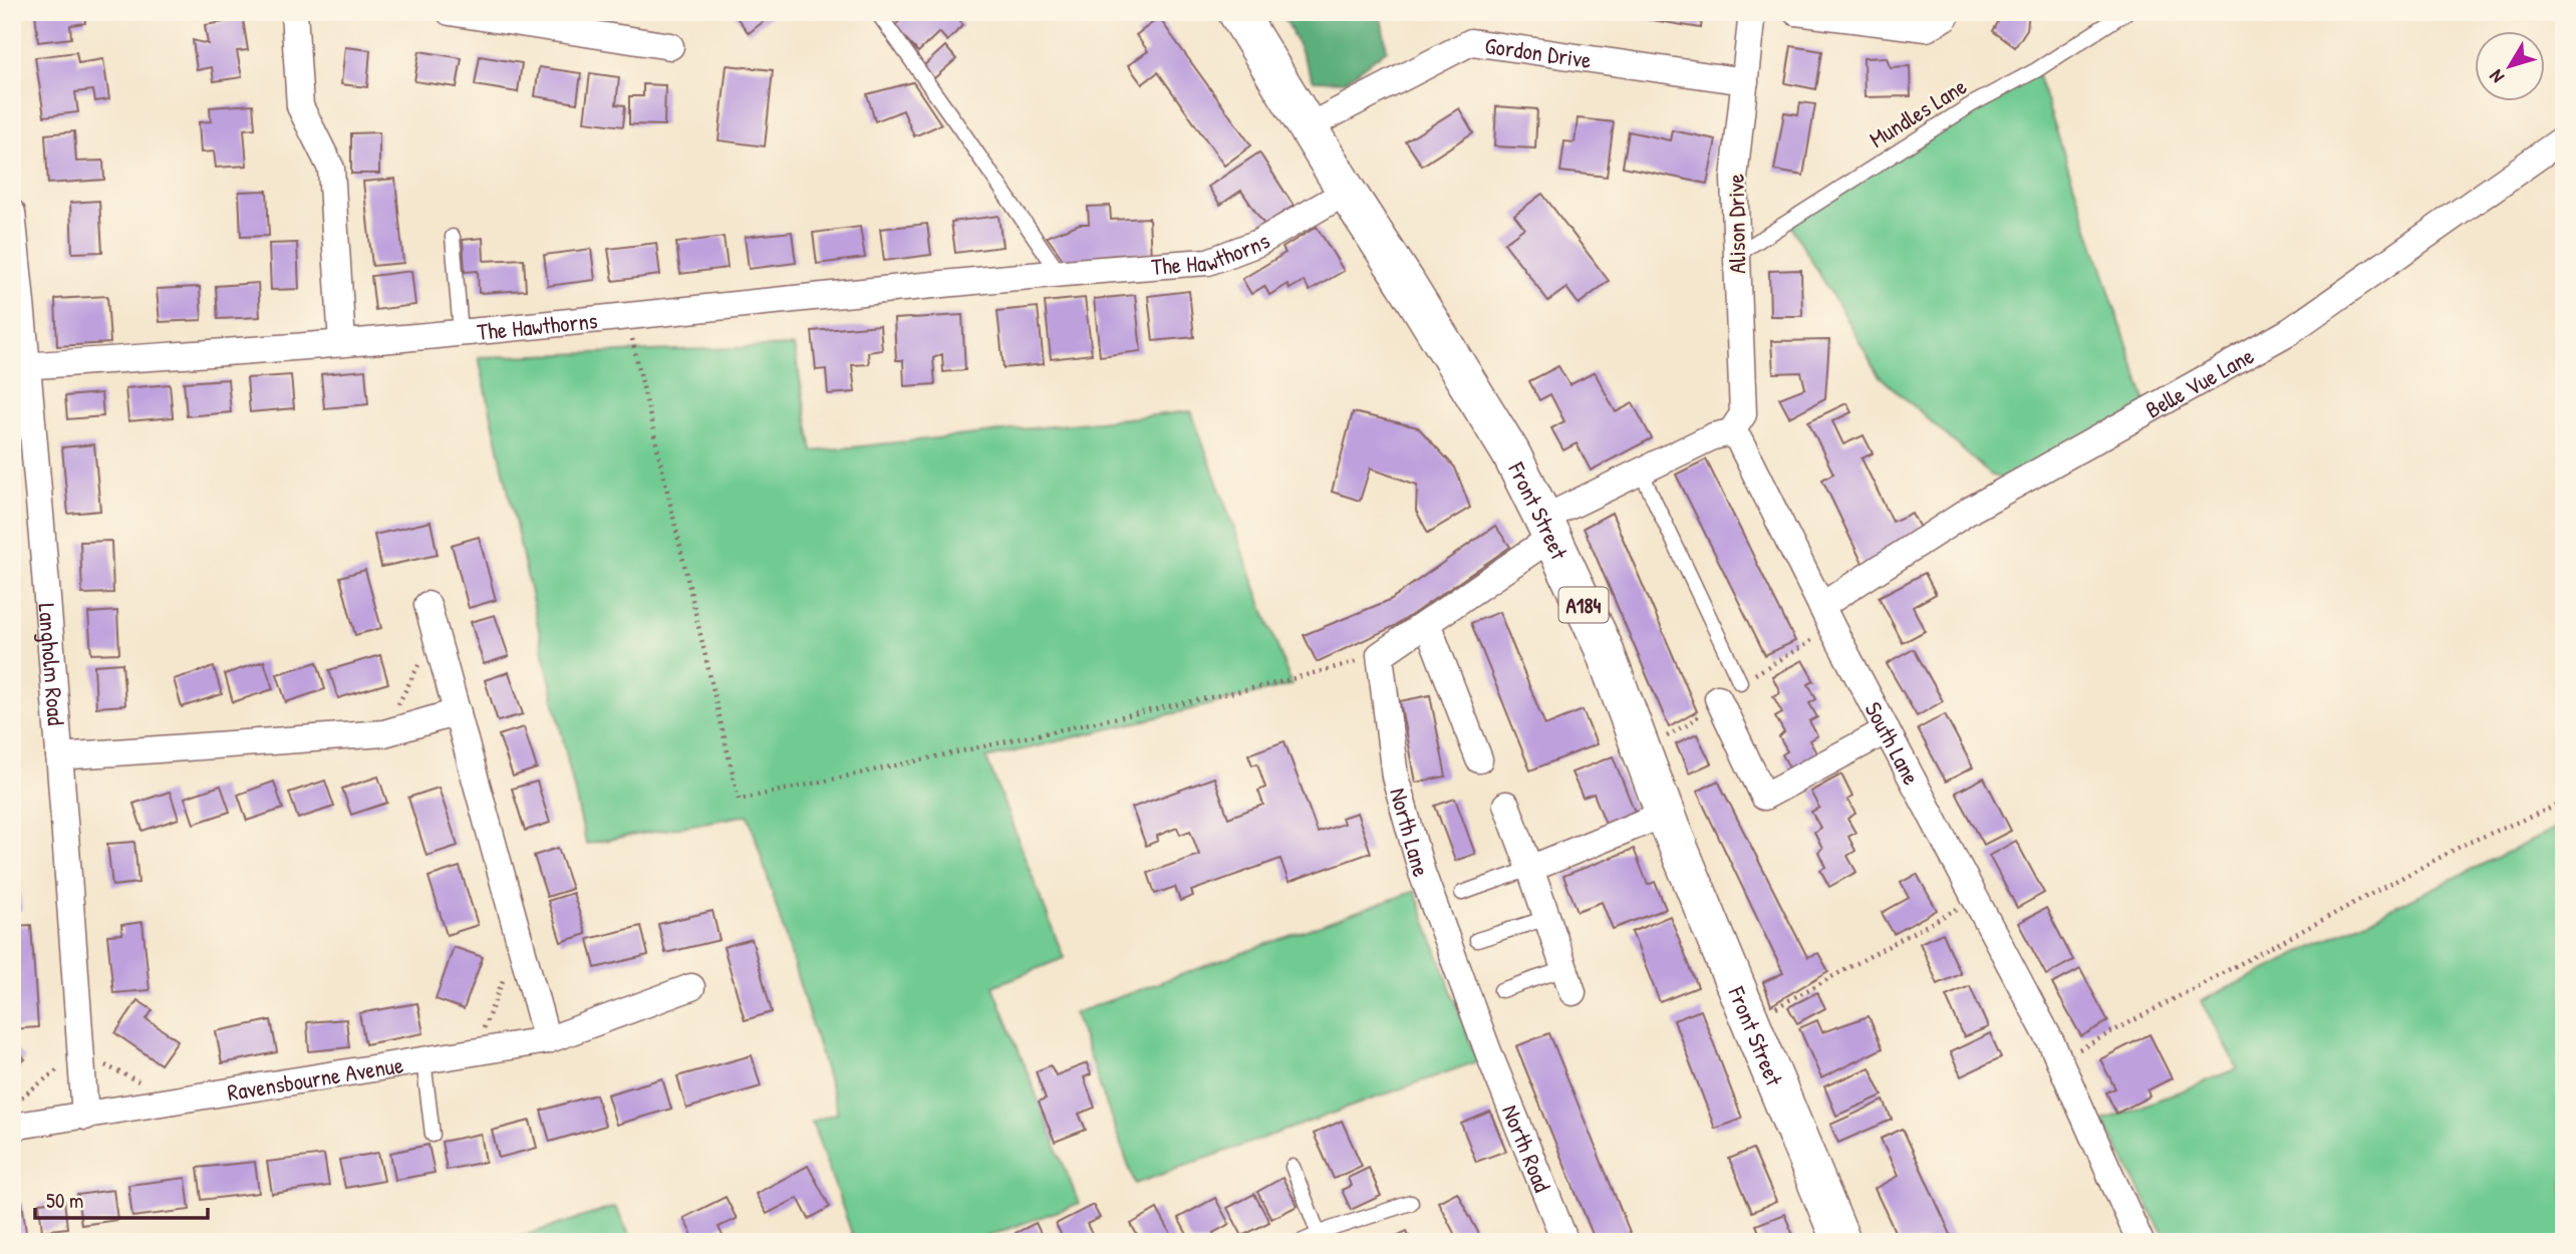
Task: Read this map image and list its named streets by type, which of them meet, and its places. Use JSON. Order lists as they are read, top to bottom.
{
  "streets": {
    "main road": ["Front Street", "A184"],
    "street": [
      "Gordon Drive",
      "Alison Drive",
      "The Hawthorns",
      "Belle Vue Lane",
      "Langholm Road",
      "South Lane",
      "North Lane",
      "Ravensbourne Avenue",
      "North Road"
    ],
    "lane": ["Mundles Lane"]
  },
  "crossings": [
    ["Gordon Drive", "Alison Drive"],
    ["Gordon Drive", "Front Street"],
    ["Mundles Lane", "Alison Drive"],
    ["Alison Drive", "South Lane"],
    ["The Hawthorns", "Front Street"],
    ["The Hawthorns", "Langholm Road"],
    ["Belle Vue Lane", "South Lane"],
    ["Langholm Road", "Ravensbourne Avenue"],
    ["North Lane", "North Road"]
  ],
  "scale_bar": "50 m",
  "north": "bottom left"
}
